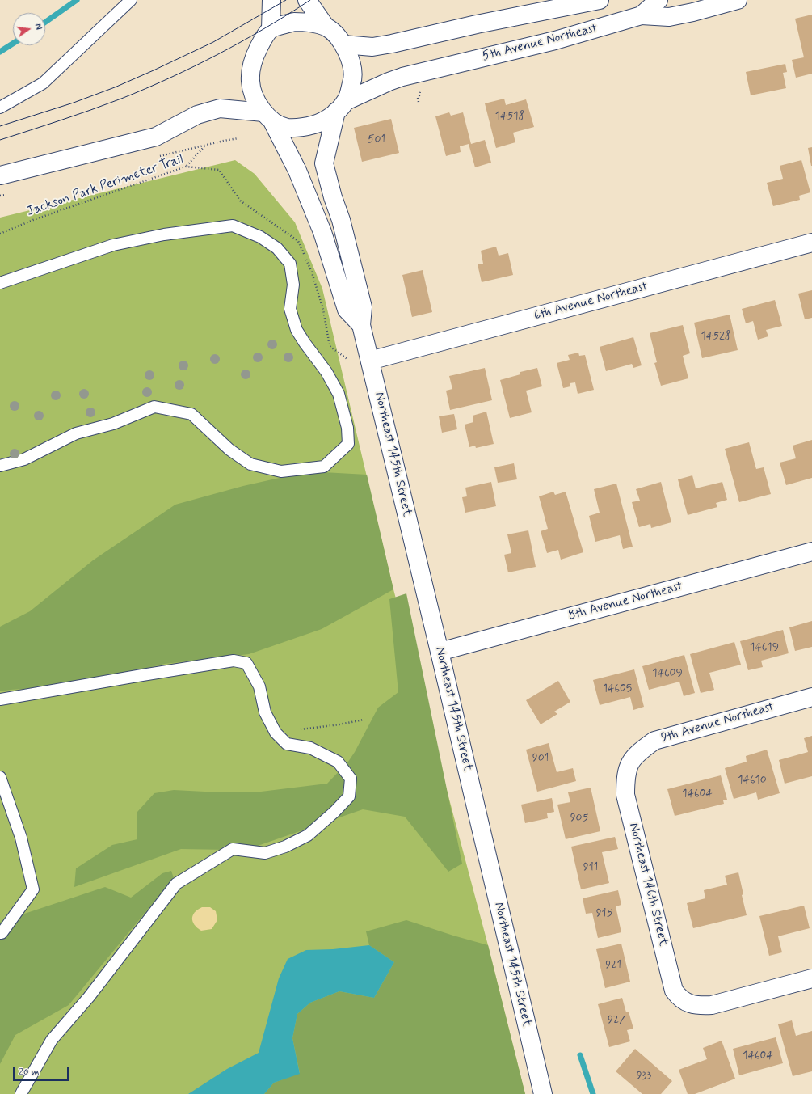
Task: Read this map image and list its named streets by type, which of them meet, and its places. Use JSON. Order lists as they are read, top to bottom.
{
  "streets": {
    "main road": [
      "5th Avenue Northeast",
      "6th Avenue Northeast",
      "Northeast 145th Street",
      "8th Avenue Northeast",
      "9th Avenue Northeast",
      "Northeast 146th Street"
    ],
    "path": ["Jackson Park Perimeter Trail"]
  },
  "crossings": [
    ["5th Avenue Northeast", "Northeast 145th Street"],
    ["6th Avenue Northeast", "Northeast 145th Street"],
    ["Northeast 145th Street", "8th Avenue Northeast"],
    ["9th Avenue Northeast", "Northeast 146th Street"]
  ],
  "house_numbers": [
    "14518",
    "501",
    "14528",
    "14619",
    "14609",
    "14605",
    "901",
    "14610",
    "14604",
    "905",
    "911",
    "915",
    "921",
    "927",
    "14604",
    "933"
  ],
  "scale_bar": "20 m",
  "north": "right"
}
